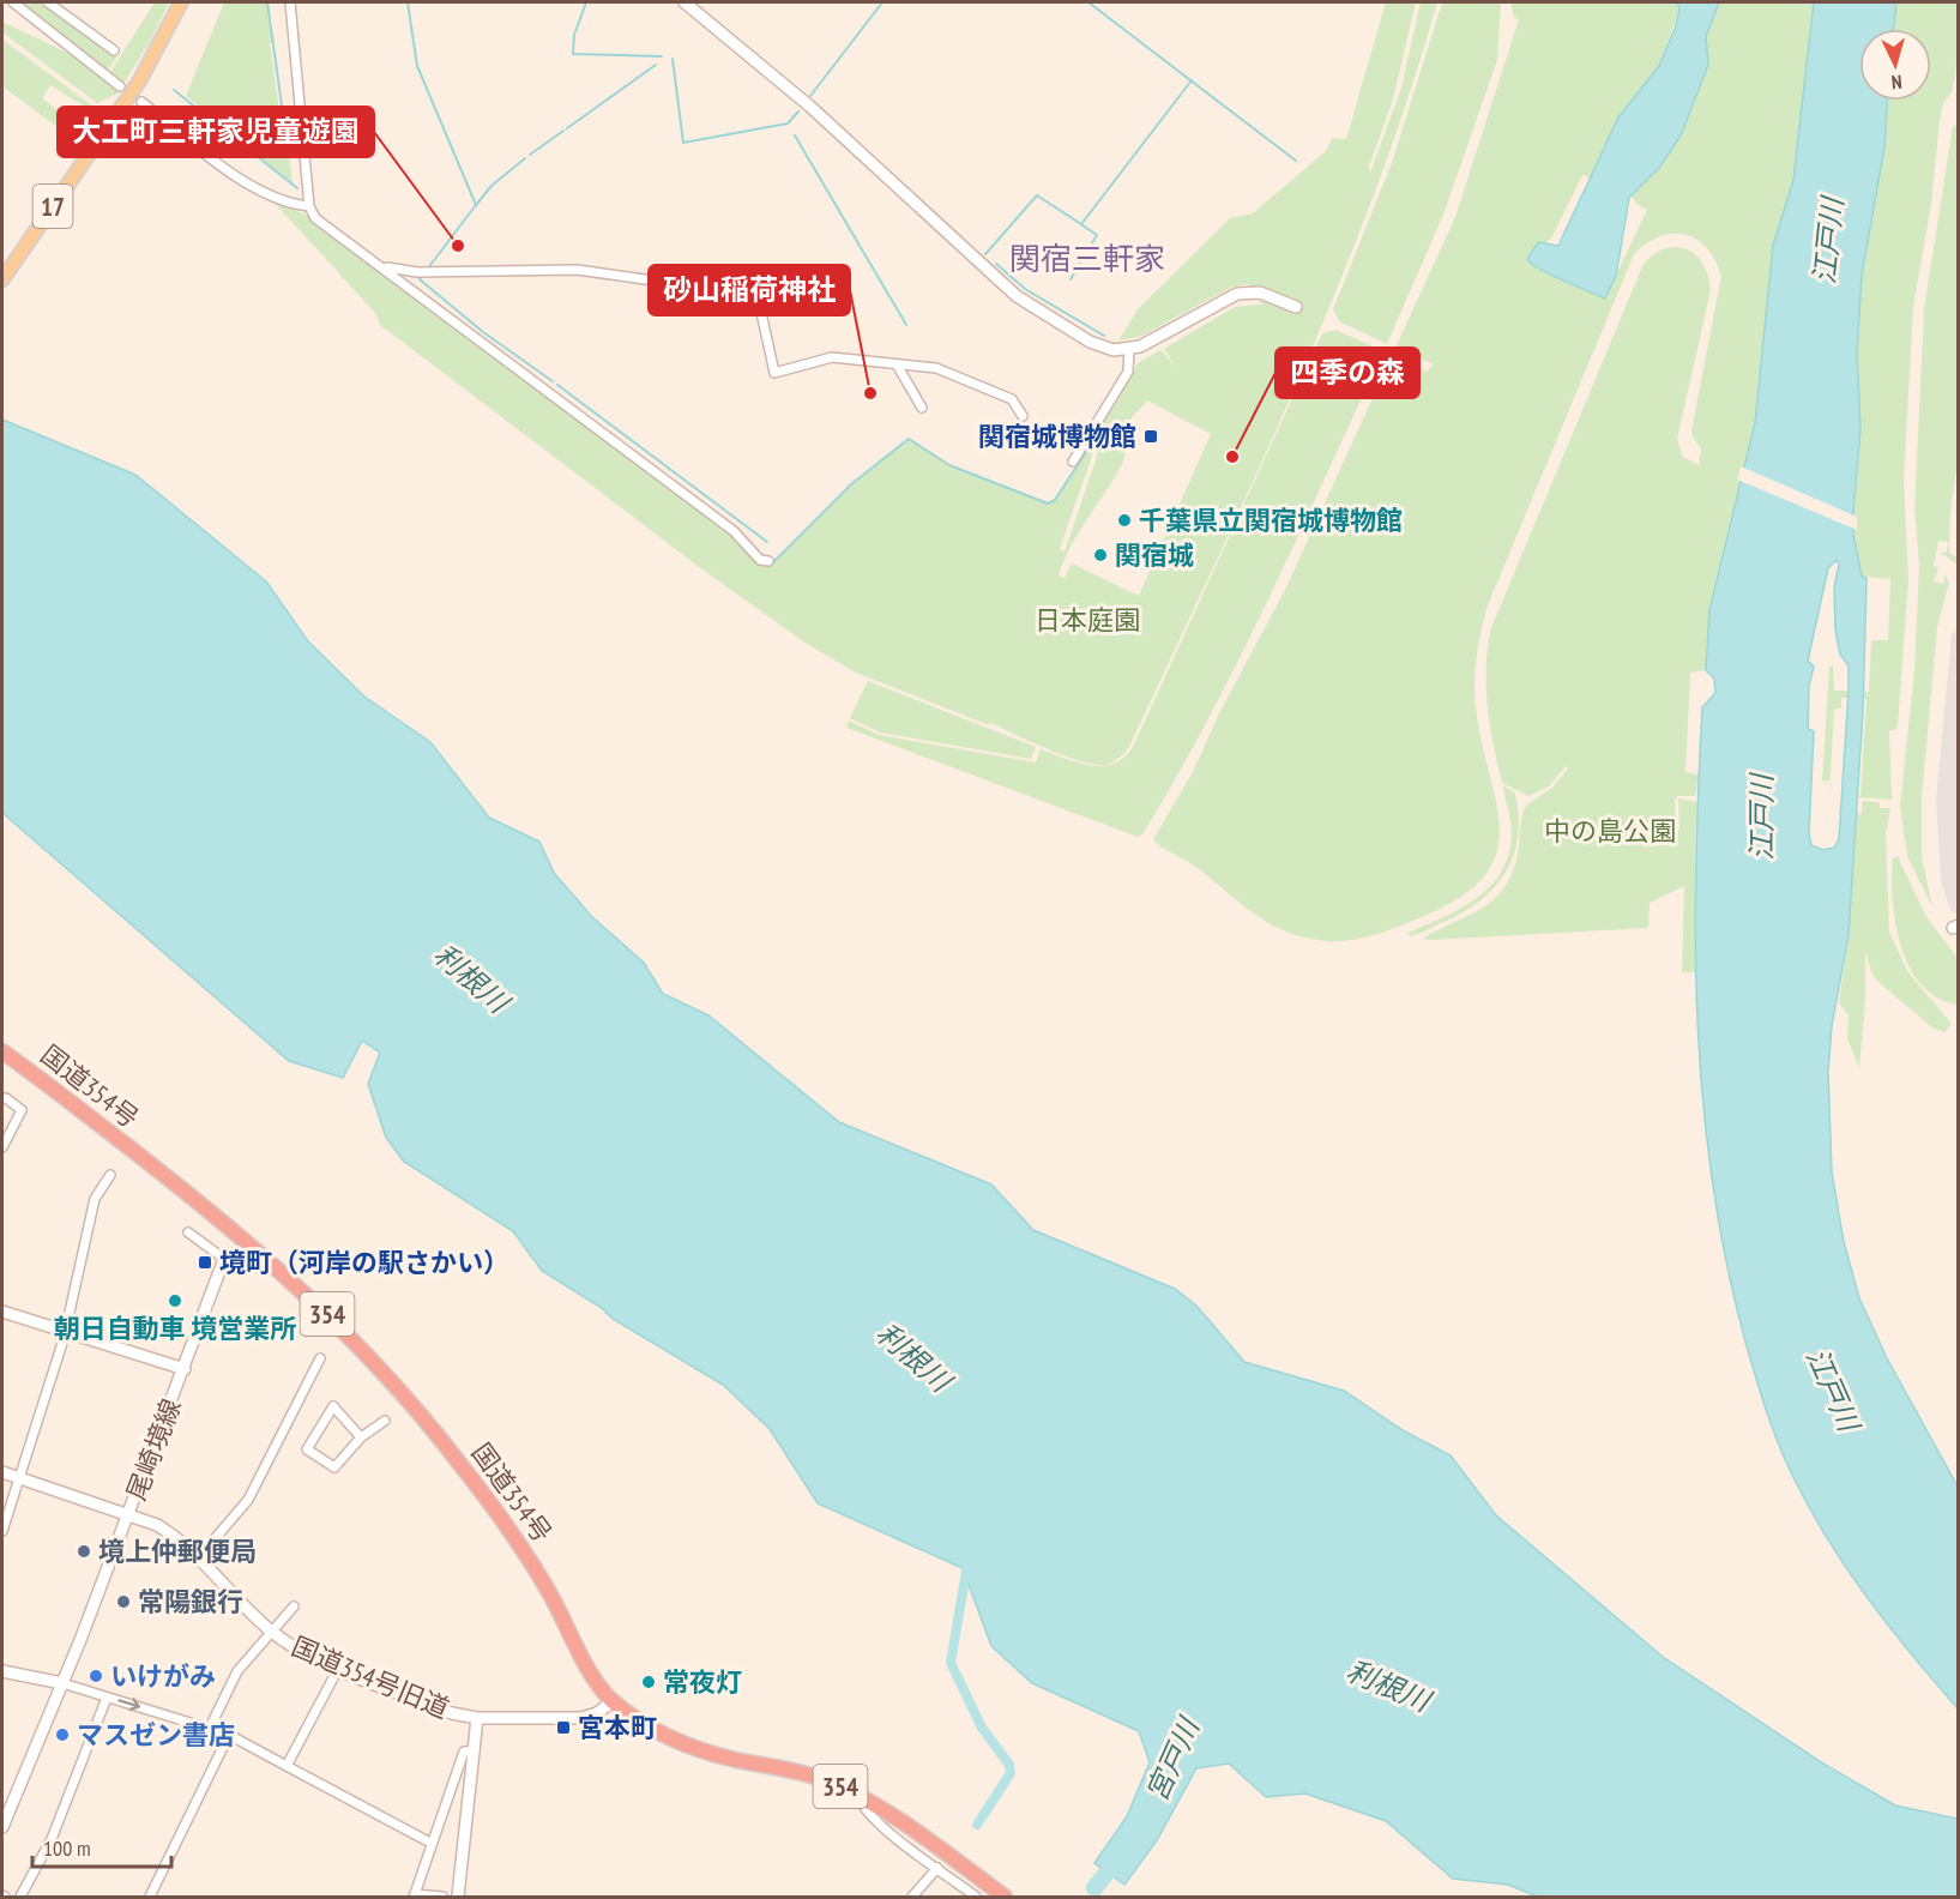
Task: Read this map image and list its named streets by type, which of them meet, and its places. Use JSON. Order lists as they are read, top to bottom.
{
  "streets": {
    "highway": ["国道354号", "354"],
    "main road": ["17"],
    "street": ["尾崎境線", "国道354号旧道"]
  },
  "crossings": [
    ["国道354号", "国道354号旧道"],
    ["尾崎境線", "国道354号旧道"]
  ],
  "districts": ["関宿三軒家"],
  "water": ["江戸川", "利根川", "宮戸川"],
  "parks": ["日本庭園", "中の島公園"],
  "places": {
    "other": [
      "大工町三軒家児童遊園",
      "砂山稲荷神社",
      "四季の森",
      "千葉県立関宿城博物館",
      "関宿城",
      "朝日自動車 境営業所",
      "境上仲郵便局",
      "常陽銀行",
      "いけがみ",
      "常夜灯",
      "マスゼン書店"
    ],
    "transit": ["関宿城博物館", "境町（河岸の駅さかい）", "宮本町"]
  },
  "scale_bar": "100 m",
  "north": "bottom"
}
